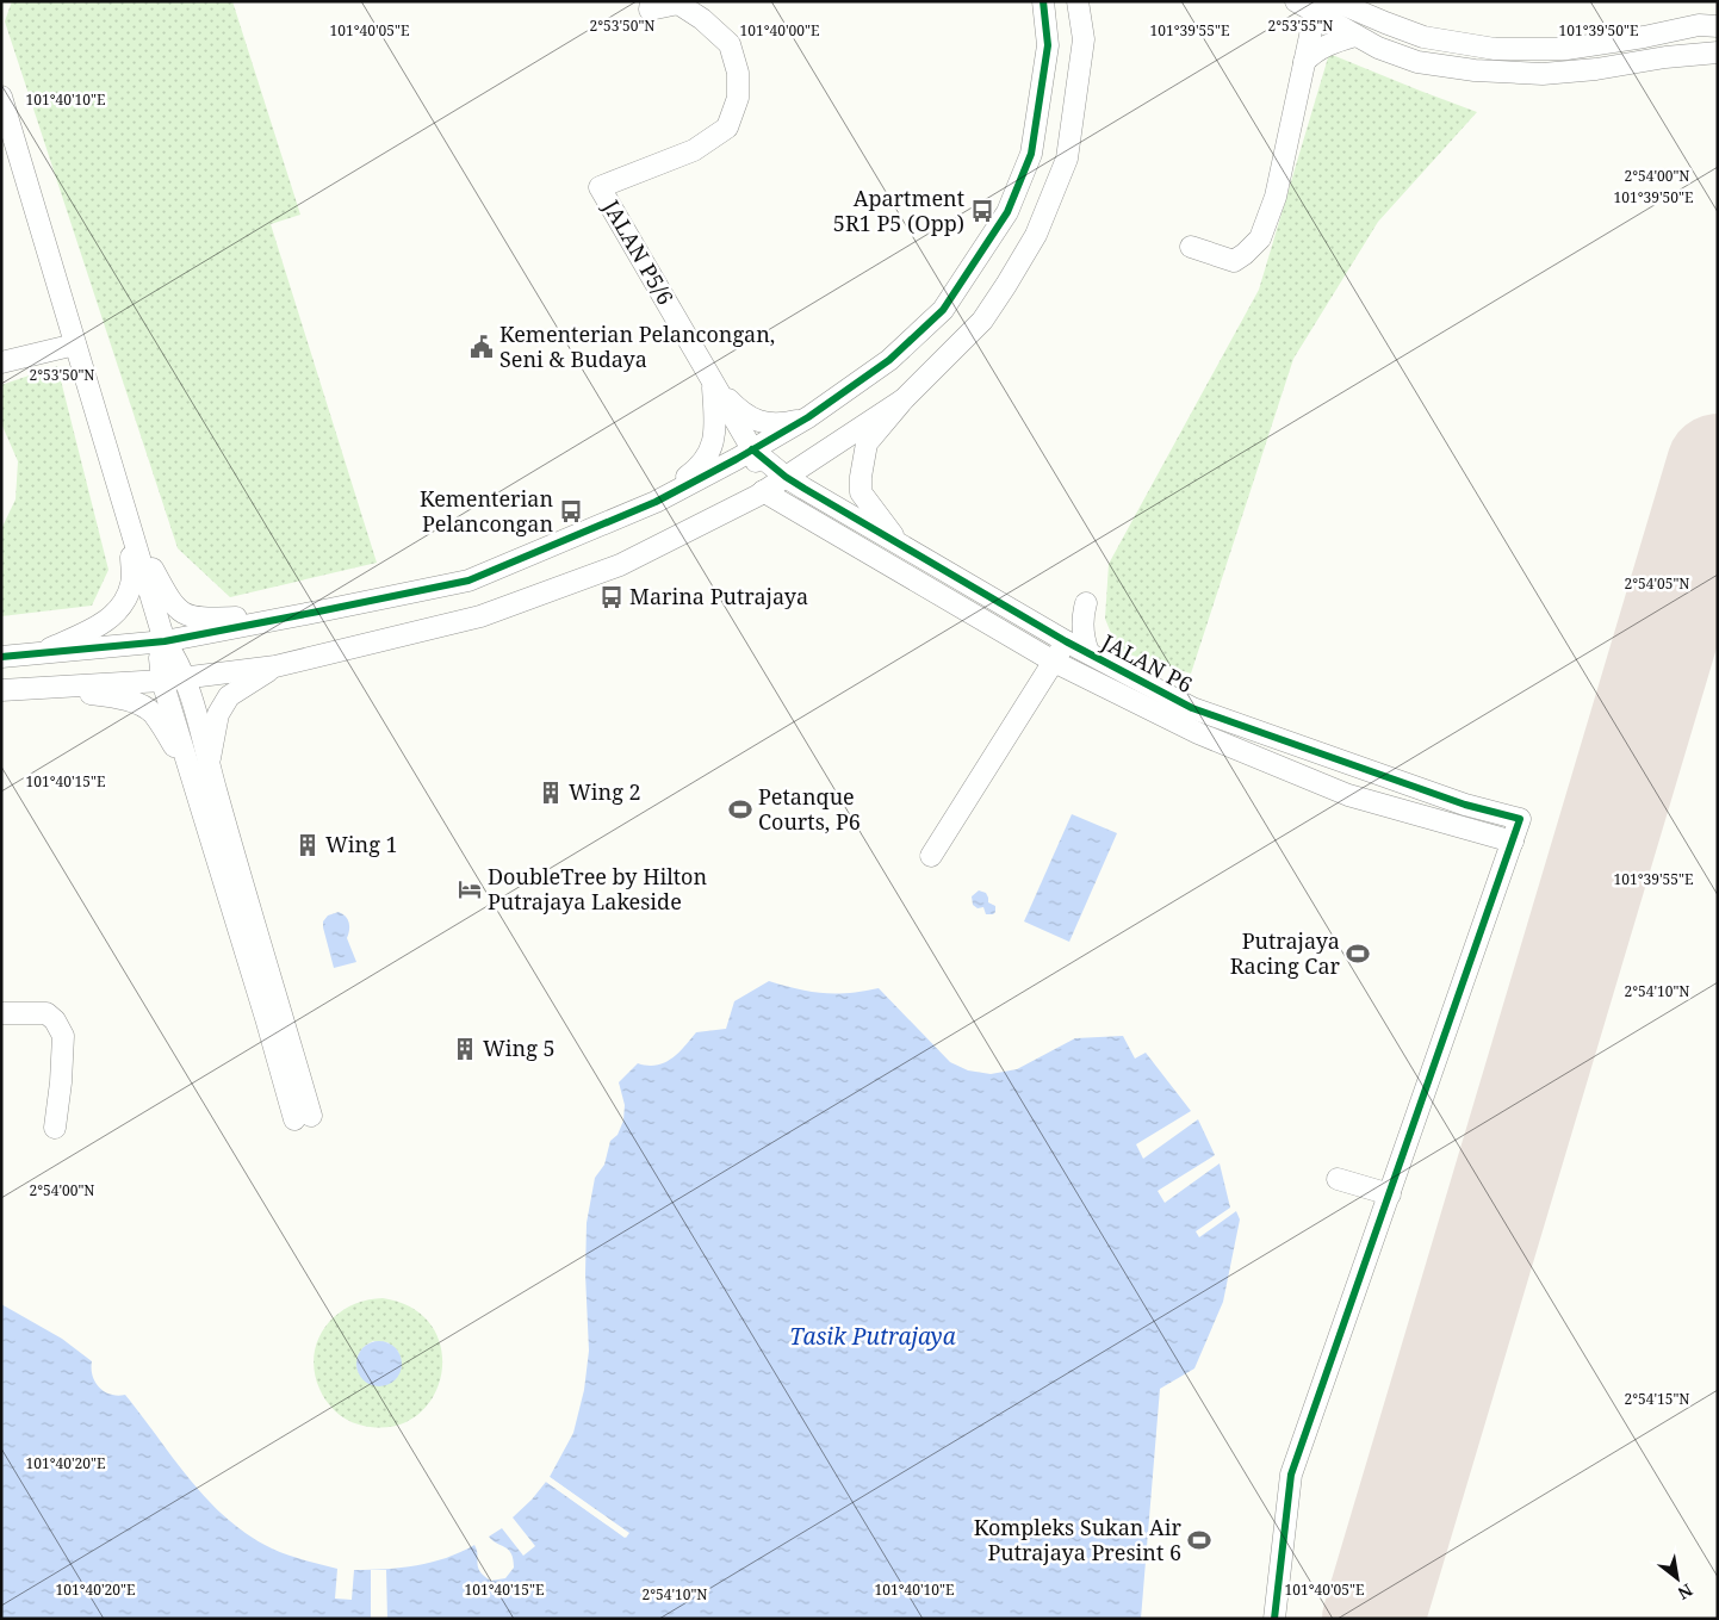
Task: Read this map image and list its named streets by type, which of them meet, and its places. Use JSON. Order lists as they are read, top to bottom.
{
  "streets": {
    "street": ["JALAN P5/6", "JALAN P6"]
  },
  "crossings": [
    ["JALAN P5/6", "JALAN P6"]
  ],
  "water": ["Tasik Putrajaya"],
  "places": {
    "bus stop": ["Apartment 5R1 P5 (Opp)", "Kementerian Pelancongan", "Marina Putrajaya"],
    "public building": ["Kementerian Pelancongan, Seni & Budaya"],
    "building": ["Wing 2", "Wing 1", "Wing 5"],
    "sports": ["Petanque Courts, P6", "Putrajaya Racing Car", "Kompleks Sukan Air Putrajaya Presint 6"],
    "hotel": ["DoubleTree by Hilton Putrajaya Lakeside"]
  },
  "north": "bottom right",
  "coordinates": [
    "2°53'50\"N",
    "2°53'55\"N",
    "101°40'05\"E",
    "101°39'55\"E",
    "101°40'00\"E",
    "101°39'50\"E",
    "101°40'10\"E",
    "2°54'00\"N",
    "2°54'05\"N",
    "101°40'15\"E",
    "2°54'10\"N",
    "2°54'15\"N",
    "101°40'20\"E"
  ]
}
